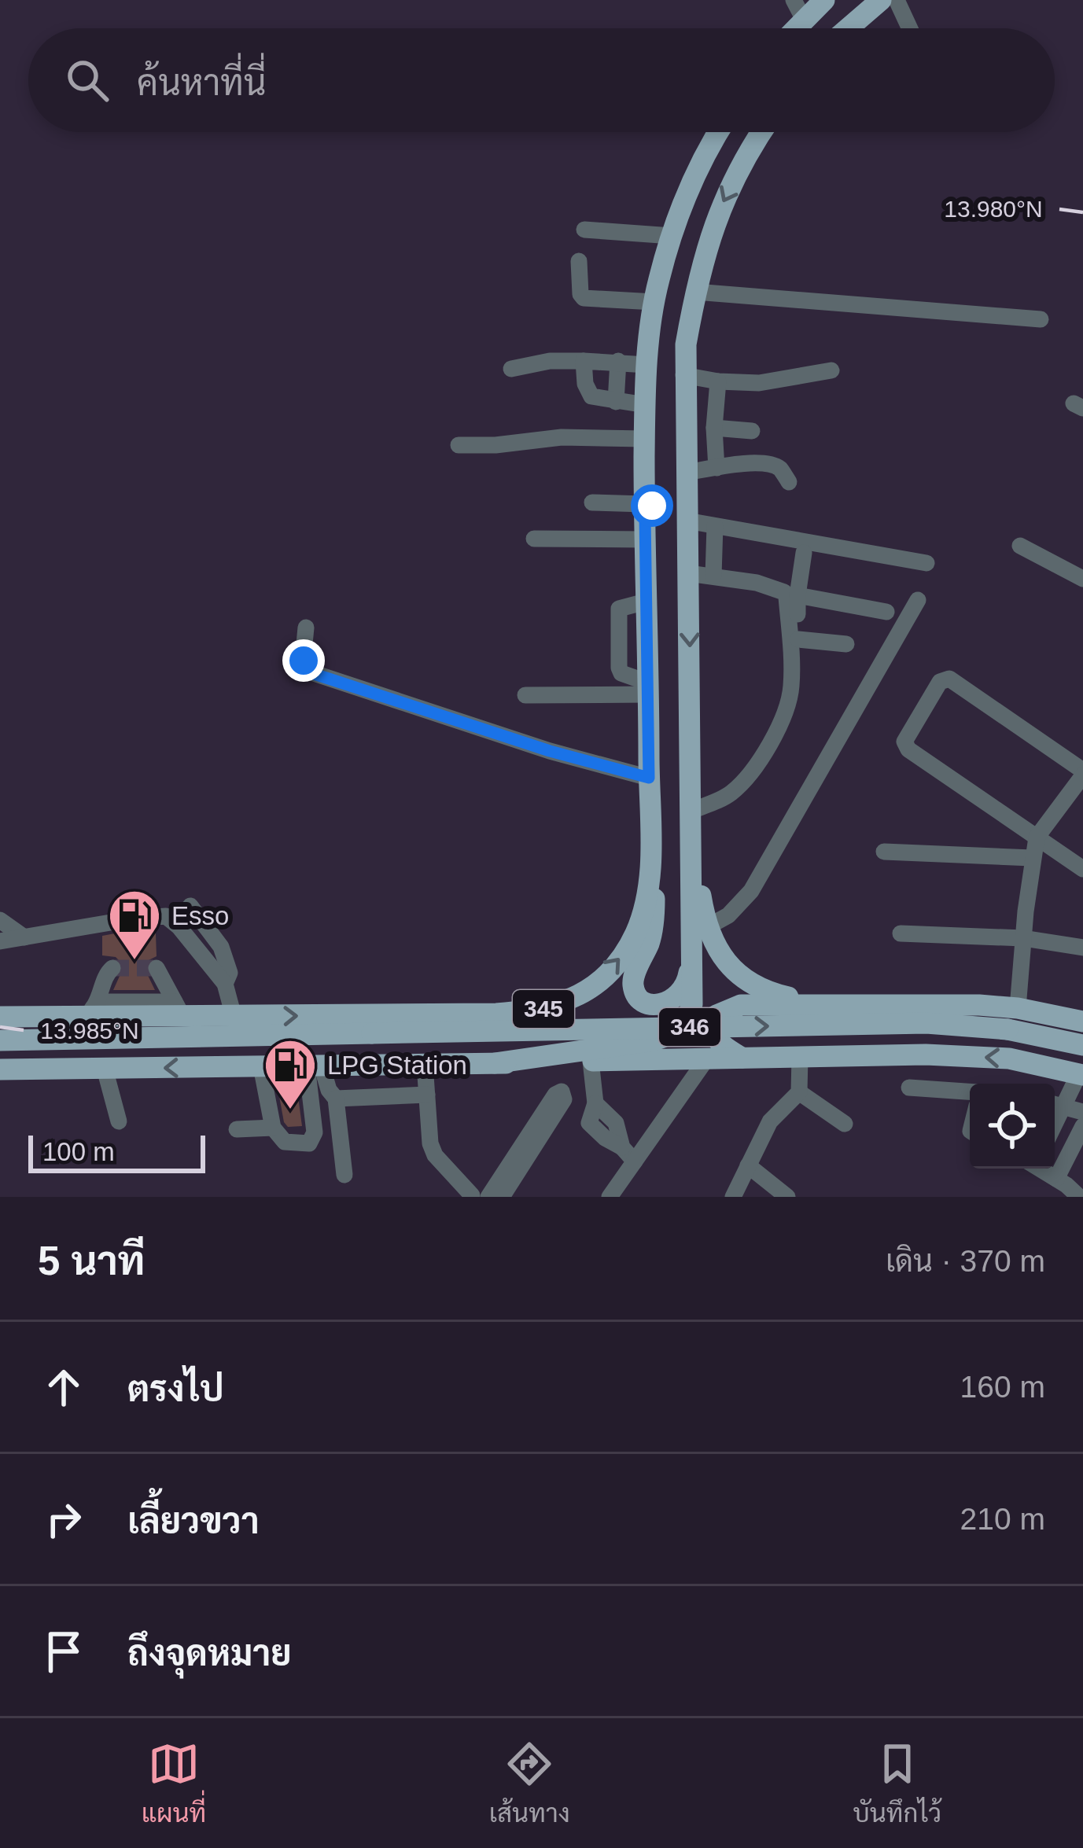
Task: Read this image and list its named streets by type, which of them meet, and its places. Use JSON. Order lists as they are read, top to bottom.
{
  "streets": {
    "main road": ["345", "346"]
  },
  "crossings": [
    ["345", "346"]
  ],
  "places": {
    "fuel station": ["Esso", "LPG Station"]
  },
  "scale_bar": "100 m",
  "page": {
    "search": "ค้นหาที่นี่",
    "scale": "100 m",
    "heading": ["5 นาที", "เดิน · 370 m"],
    "list": [
      ["ตรงไป", "160 m"],
      ["เลี้ยวขวา", "210 m"],
      "ถึงจุดหมาย"
    ],
    "nav": ["แผนที่", "เส้นทาง", "บันทึกไว้"]
  },
  "coordinates": ["13.980°N", "13.985°N"]
}
